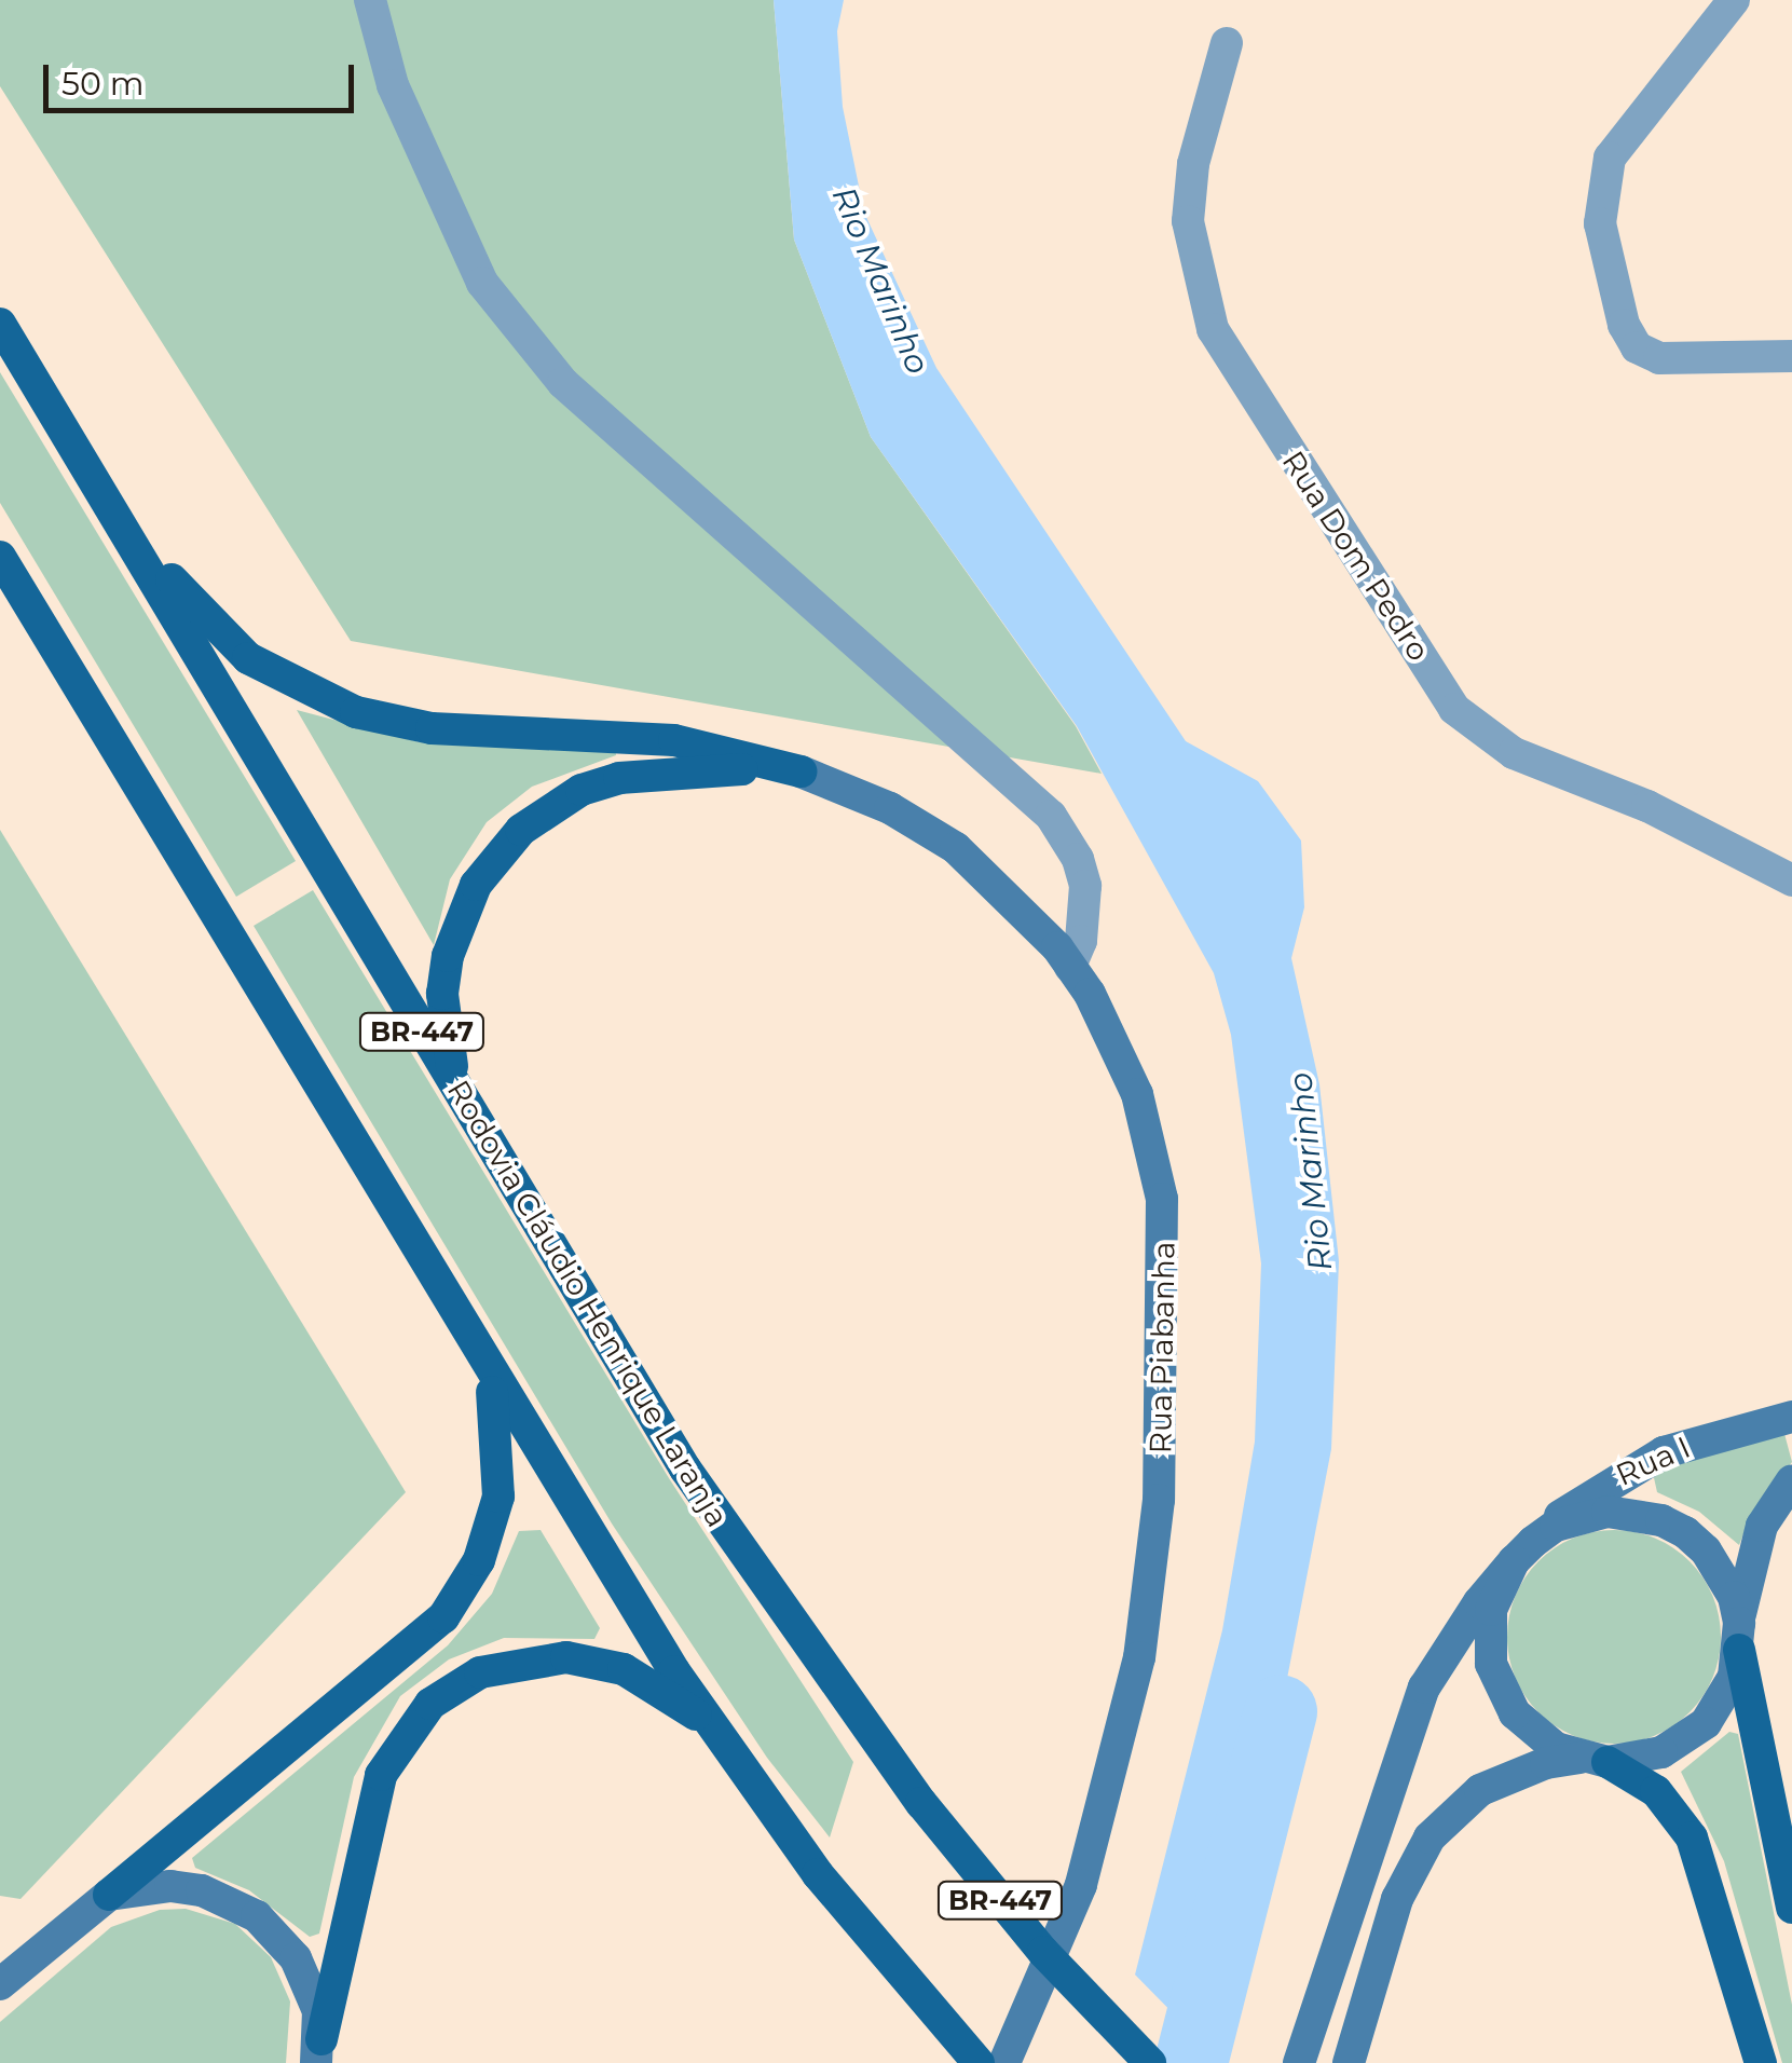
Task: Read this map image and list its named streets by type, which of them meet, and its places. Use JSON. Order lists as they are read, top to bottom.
{
  "streets": {
    "main road": [
      "BR-447",
      "Rodovia Cláudio Henrique Laranja",
      "Rua Piabanha",
      "Rua I"
    ],
    "street": ["Rua Dom Pedro"]
  },
  "water": ["Rio Marinho"],
  "scale_bar": "50 m"
}
